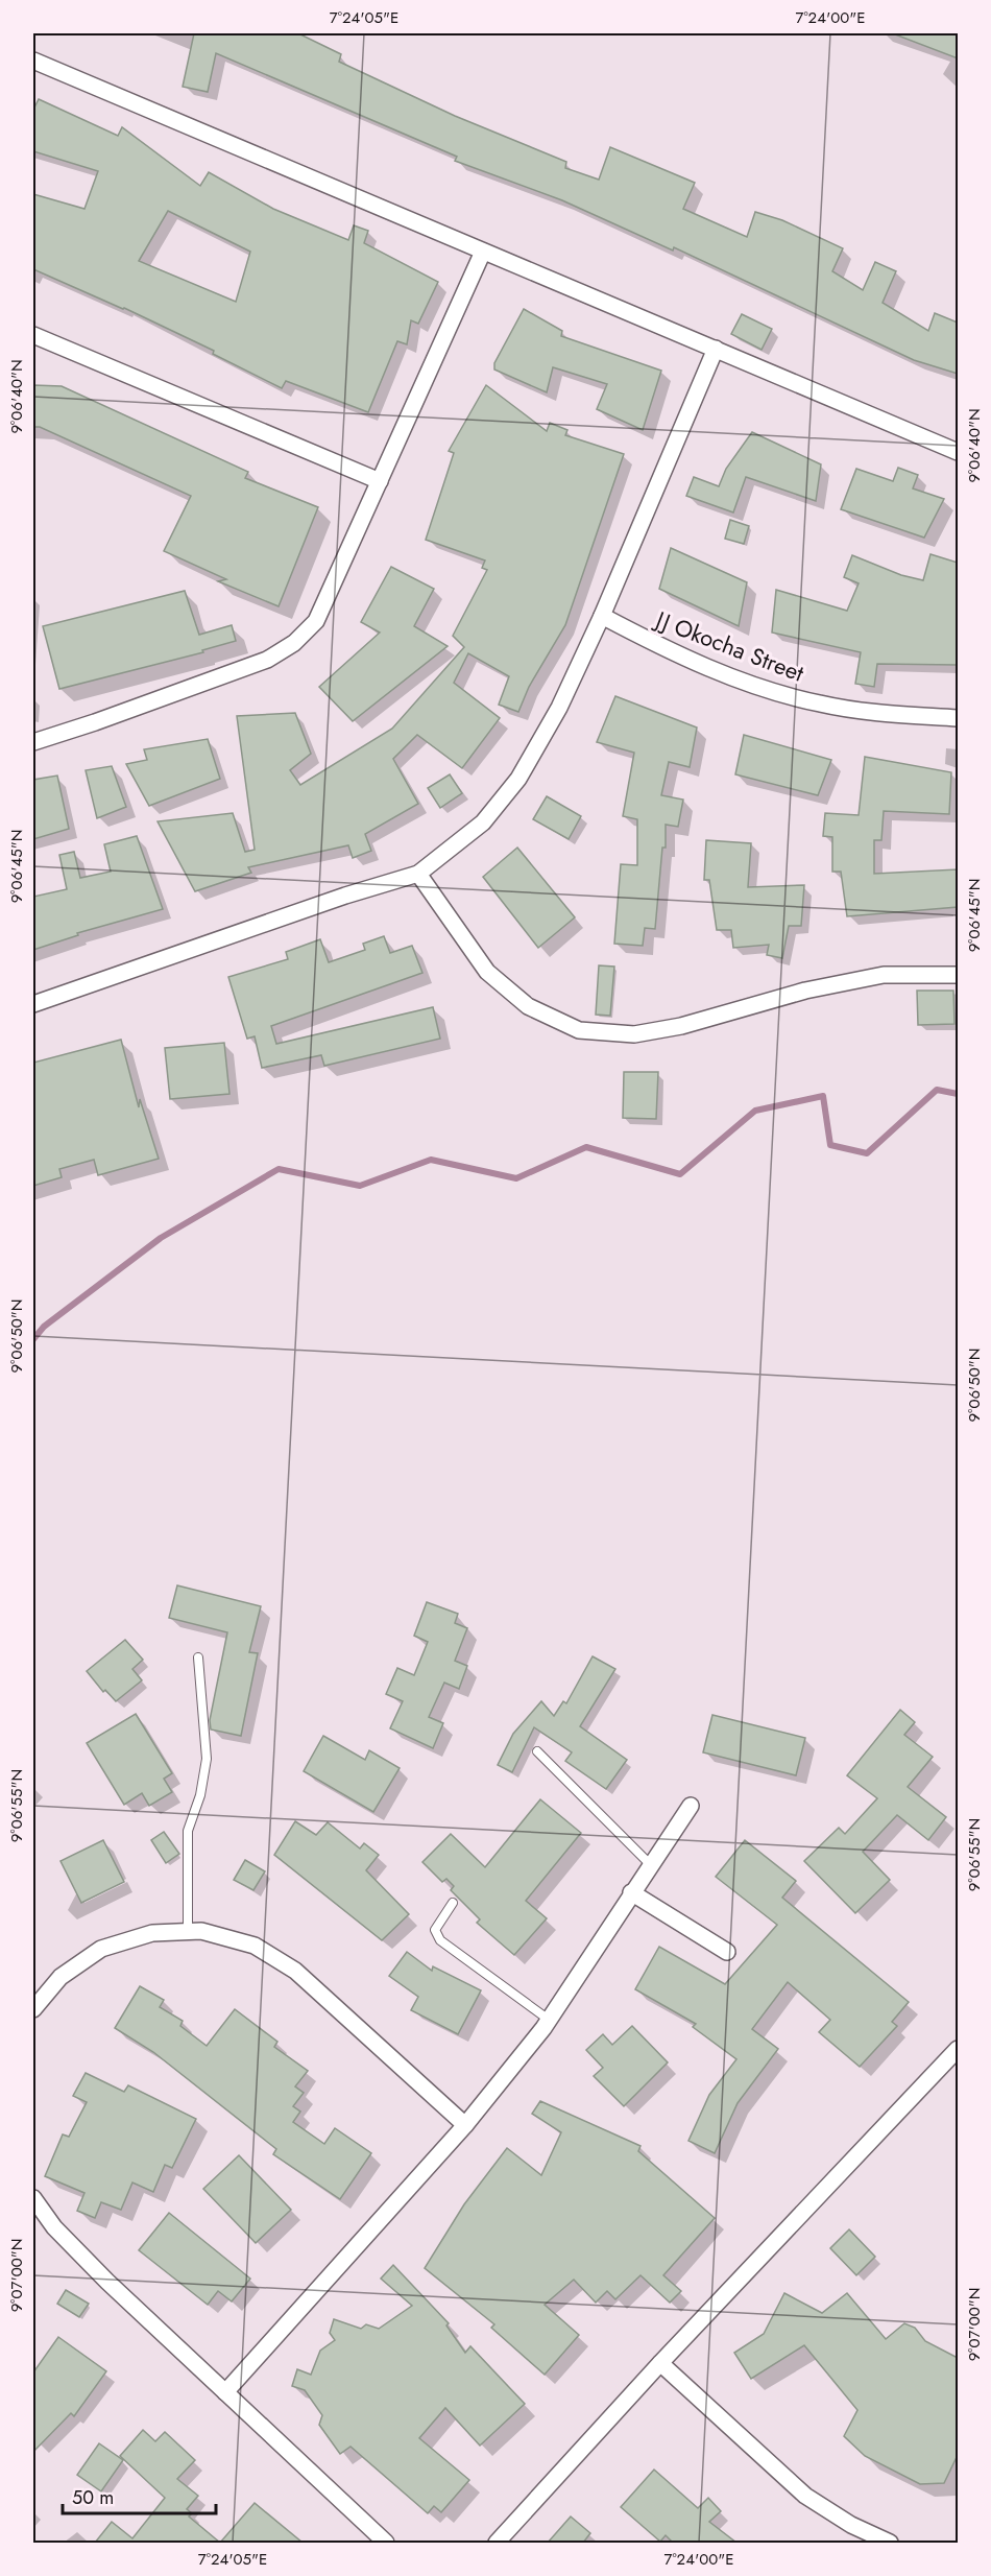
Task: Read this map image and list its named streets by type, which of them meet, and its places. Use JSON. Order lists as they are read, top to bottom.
{
  "streets": {
    "street": ["JJ Okocha Street"]
  },
  "scale_bar": "50 m",
  "coordinates": [
    "7°24'05\"E",
    "7°24'00\"E",
    "9°06'40\"N",
    "9°06'45\"N",
    "9°06'50\"N",
    "9°06'55\"N",
    "9°07'00\"N"
  ]
}
